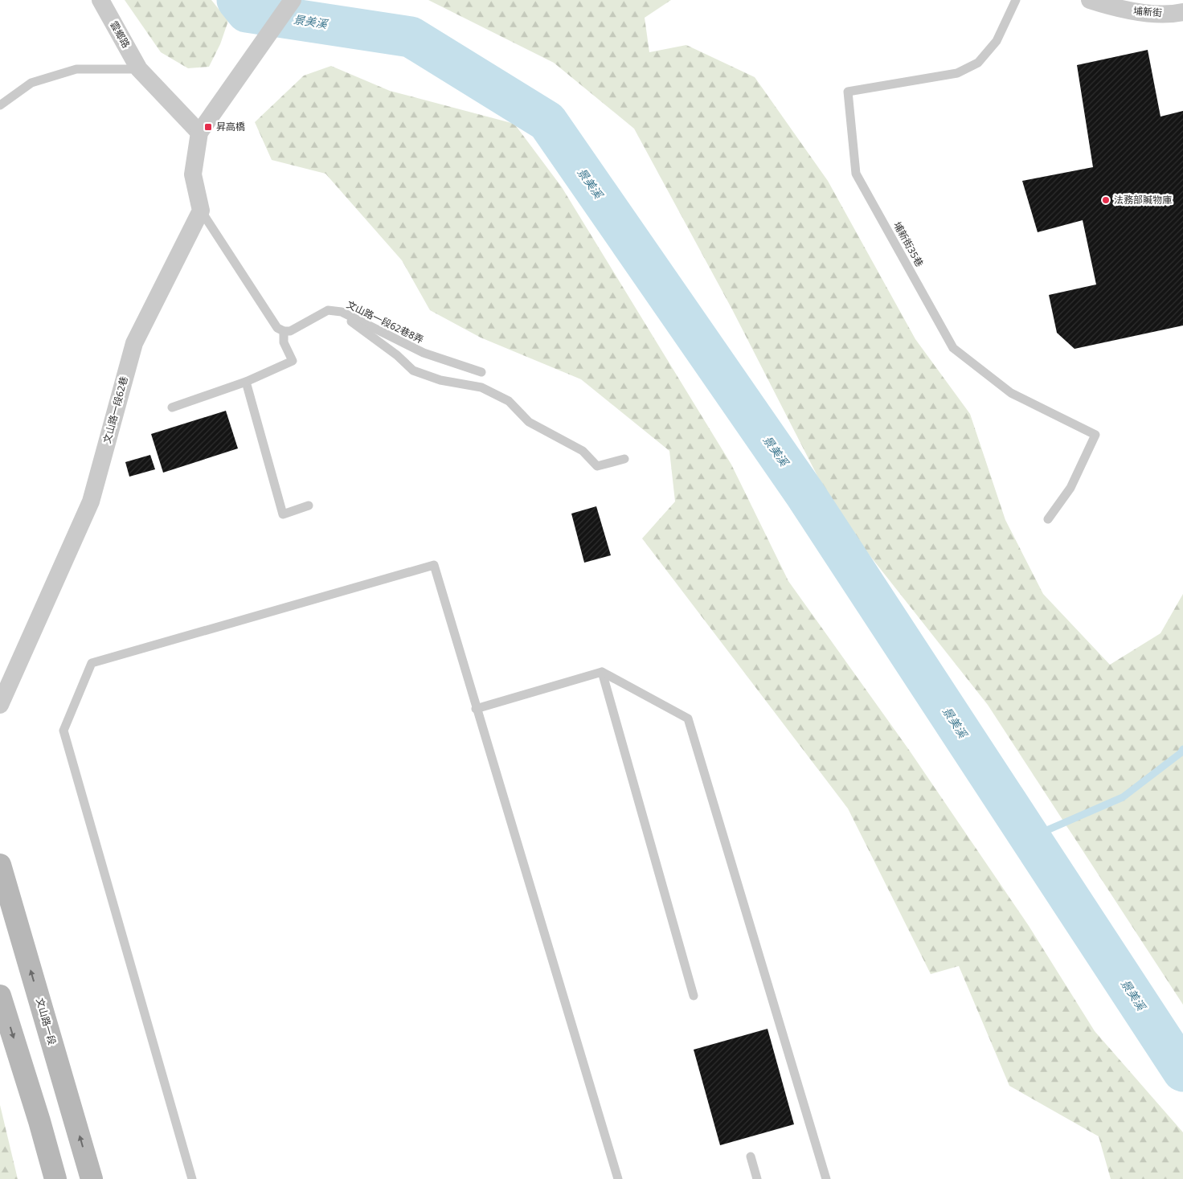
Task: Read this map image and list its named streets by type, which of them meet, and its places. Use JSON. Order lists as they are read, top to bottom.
{
  "streets": {
    "main road": ["文山路一段"],
    "street": ["埔新街", "雲鄉路", "文山路一段62巷"],
    "lane": ["埔新街35巷", "文山路一段62巷8弄"]
  },
  "water": ["景美溪"],
  "places": {
    "transit": ["昇高橋"],
    "other": ["法務部贓物庫"]
  }
}
